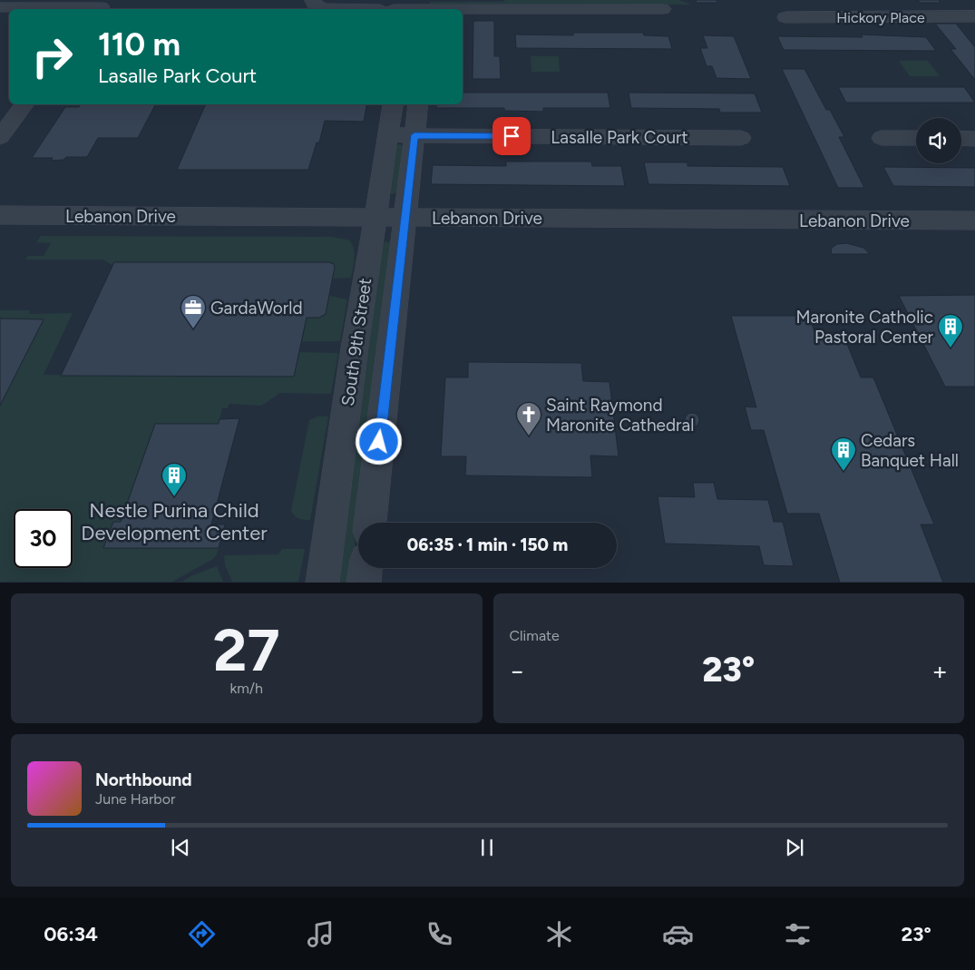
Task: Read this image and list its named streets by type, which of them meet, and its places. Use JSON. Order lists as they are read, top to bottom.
{
  "streets": {
    "street": [
      "Hickory Place",
      "Lasalle Park Court",
      "Lebanon Drive",
      "South 9th Street"
    ]
  },
  "crossings": [
    ["Lasalle Park Court", "South 9th Street"],
    ["Lebanon Drive", "South 9th Street"]
  ],
  "places": {
    "office": ["GardaWorld"],
    "building": ["Maronite Catholic Pastoral Center", "Cedars Banquet Hall", "Nestle Purina Child Development Center"],
    "church": ["Saint Raymond Maronite Cathedral"]
  },
  "page": {
    "turn": ["110 m", "Lasalle Park Court"],
    "limit": "30",
    "trip": "06:35 · 1 min · 150 m",
    "tile": [
      ["27", "km/h"],
      "Climate"
    ],
    "heat": ["−", "23°", "+"],
    "song": ["Northbound", "June Harbor"],
    "tabs": ["06:34", "23°"]
  }
}
